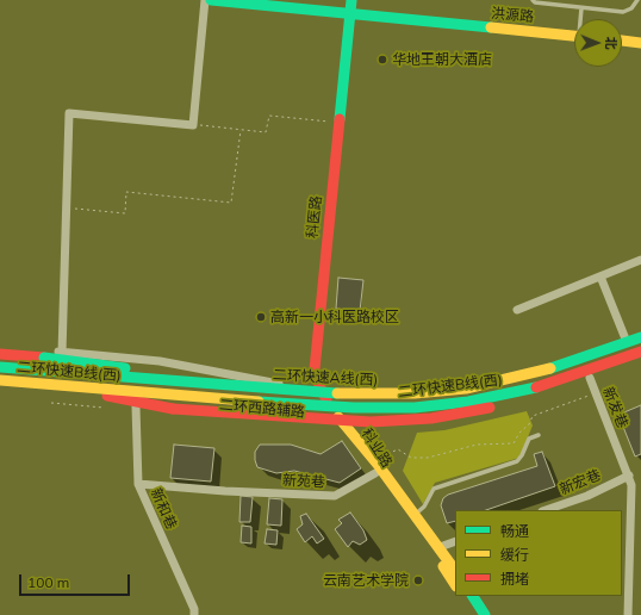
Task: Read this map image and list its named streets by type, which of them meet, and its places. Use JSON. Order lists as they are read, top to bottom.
{
  "streets": {
    "main road": [
      "洪源路",
      "科医路",
      "二环快速B线(西)",
      "二环快速A线(西)",
      "科业路"
    ],
    "street": [
      "新发巷",
      "二环西路辅路",
      "新苑巷",
      "新宏巷",
      "新和巷"
    ]
  },
  "crossings": [
    ["洪源路", "科医路"],
    ["科医路", "二环西路辅路"],
    ["科医路", "科业路"],
    ["新发巷", "新宏巷"],
    ["二环西路辅路", "科业路"],
    ["二环西路辅路", "新和巷"],
    ["科业路", "新苑巷"],
    ["新苑巷", "新和巷"]
  ],
  "places": ["华地王朝大酒店", "高新一小科医路校区", "云南艺术学院"],
  "legend": ["畅通", "缓行", "拥堵"],
  "scale_bar": "100 m",
  "north": "right"
}
